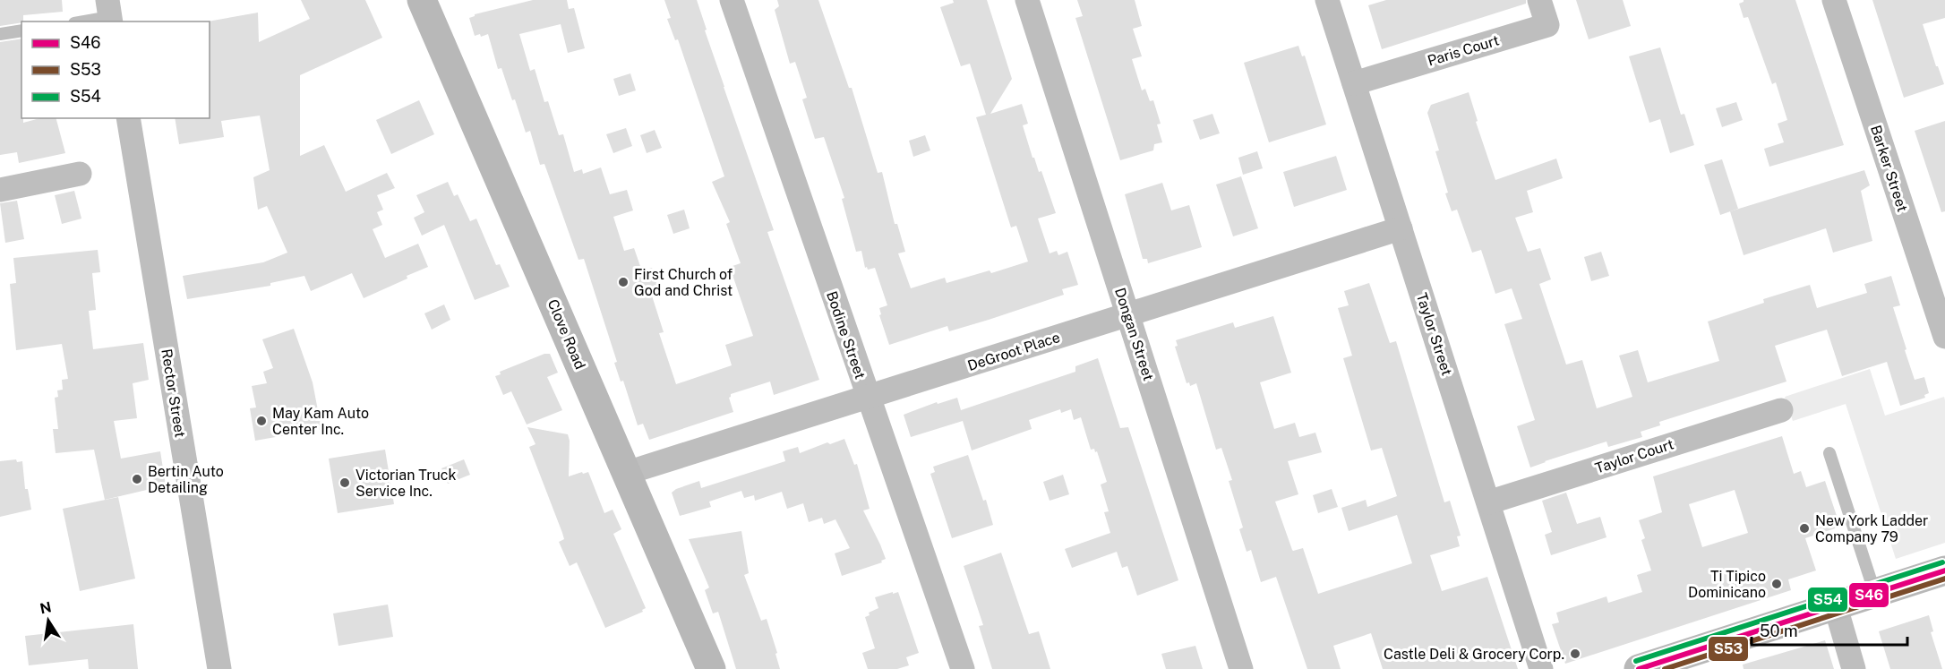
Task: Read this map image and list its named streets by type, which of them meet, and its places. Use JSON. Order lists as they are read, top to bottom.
{
  "streets": {
    "street": [
      "Paris Court",
      "Barker Street",
      "Clove Road",
      "Dongan Street",
      "Taylor Street",
      "Bodine Street",
      "DeGroot Place",
      "Rector Street",
      "Taylor Court"
    ]
  },
  "crossings": [
    ["Paris Court", "Taylor Street"],
    ["Clove Road", "DeGroot Place"],
    ["Dongan Street", "DeGroot Place"],
    ["Taylor Street", "DeGroot Place"],
    ["Taylor Street", "Taylor Court"],
    ["Bodine Street", "DeGroot Place"]
  ],
  "places": [
    "First Church of God and Christ",
    "May Kam Auto Center Inc.",
    "Bertin Auto Detailing",
    "Victorian Truck Service Inc.",
    "New York Ladder Company 79",
    "Ti Tipico Dominicano",
    "Castle Deli & Grocery Corp."
  ],
  "lines": ["transit line S54", "transit line S46", "transit line S53"],
  "legend": ["S46", "S53", "S54"],
  "scale_bar": "50 m",
  "north": "top"
}
